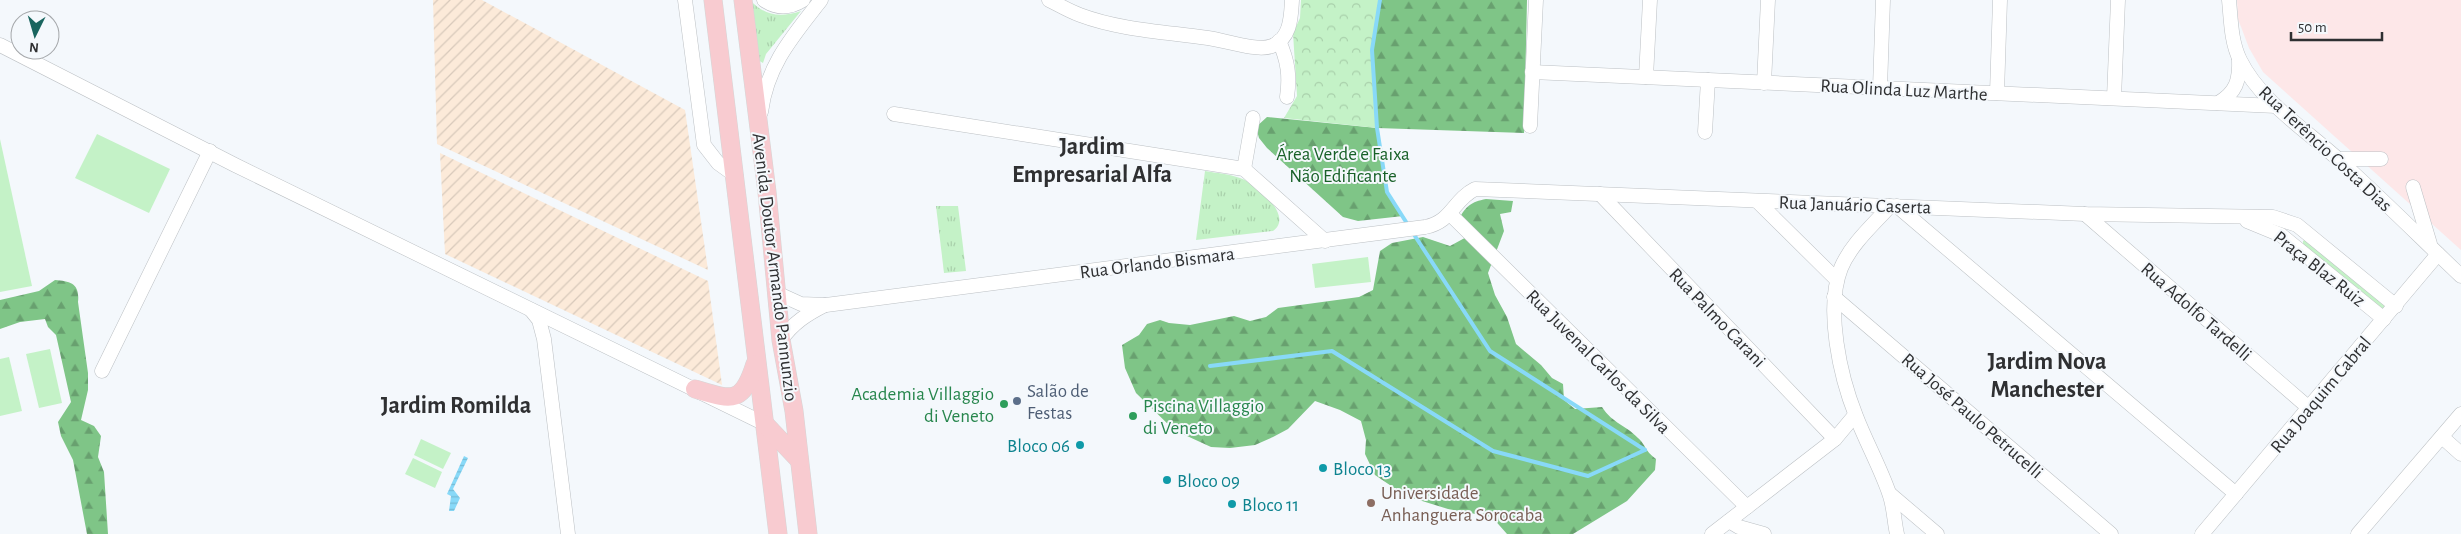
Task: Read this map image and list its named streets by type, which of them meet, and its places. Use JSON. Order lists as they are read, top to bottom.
{
  "streets": {
    "main road": ["Avenida Doutor Armando Pannunzio"],
    "street": [
      "Rua Olinda Luz Marthe",
      "Rua Terêncio Costa Dias",
      "Rua Januário Caserta",
      "Rua Orlando Bismara",
      "Praça Blaz Ruiz",
      "Rua Adolfo Tardelli",
      "Rua Palmo Carani",
      "Rua Juvenal Carlos da Silva",
      "Rua Joaquim Cabral",
      "Rua José Paulo Petrucelli"
    ]
  },
  "crossings": [
    ["Rua Olinda Luz Marthe", "Rua Terêncio Costa Dias"],
    ["Rua Terêncio Costa Dias", "Rua Joaquim Cabral"],
    ["Rua Januário Caserta", "Rua Orlando Bismara"],
    ["Rua Januário Caserta", "Praça Blaz Ruiz"],
    ["Rua Januário Caserta", "Rua Adolfo Tardelli"],
    ["Rua Januário Caserta", "Rua Palmo Carani"],
    ["Rua Orlando Bismara", "Avenida Doutor Armando Pannunzio"],
    ["Rua Orlando Bismara", "Rua Juvenal Carlos da Silva"],
    ["Praça Blaz Ruiz", "Rua Joaquim Cabral"],
    ["Rua Adolfo Tardelli", "Rua Joaquim Cabral"]
  ],
  "districts": ["Jardim Empresarial Alfa", "Jardim Nova Manchester", "Jardim Romilda"],
  "parks": ["Área Verde e Faixa Não Edificante"],
  "places": [
    "Salão de Festas",
    "Academia Villaggio di Veneto",
    "Piscina Villaggio di Veneto",
    "Bloco 06",
    "Bloco 13",
    "Bloco 09",
    "Universidade Anhanguera Sorocaba",
    "Bloco 11"
  ],
  "scale_bar": "50 m",
  "north": "bottom"
}
